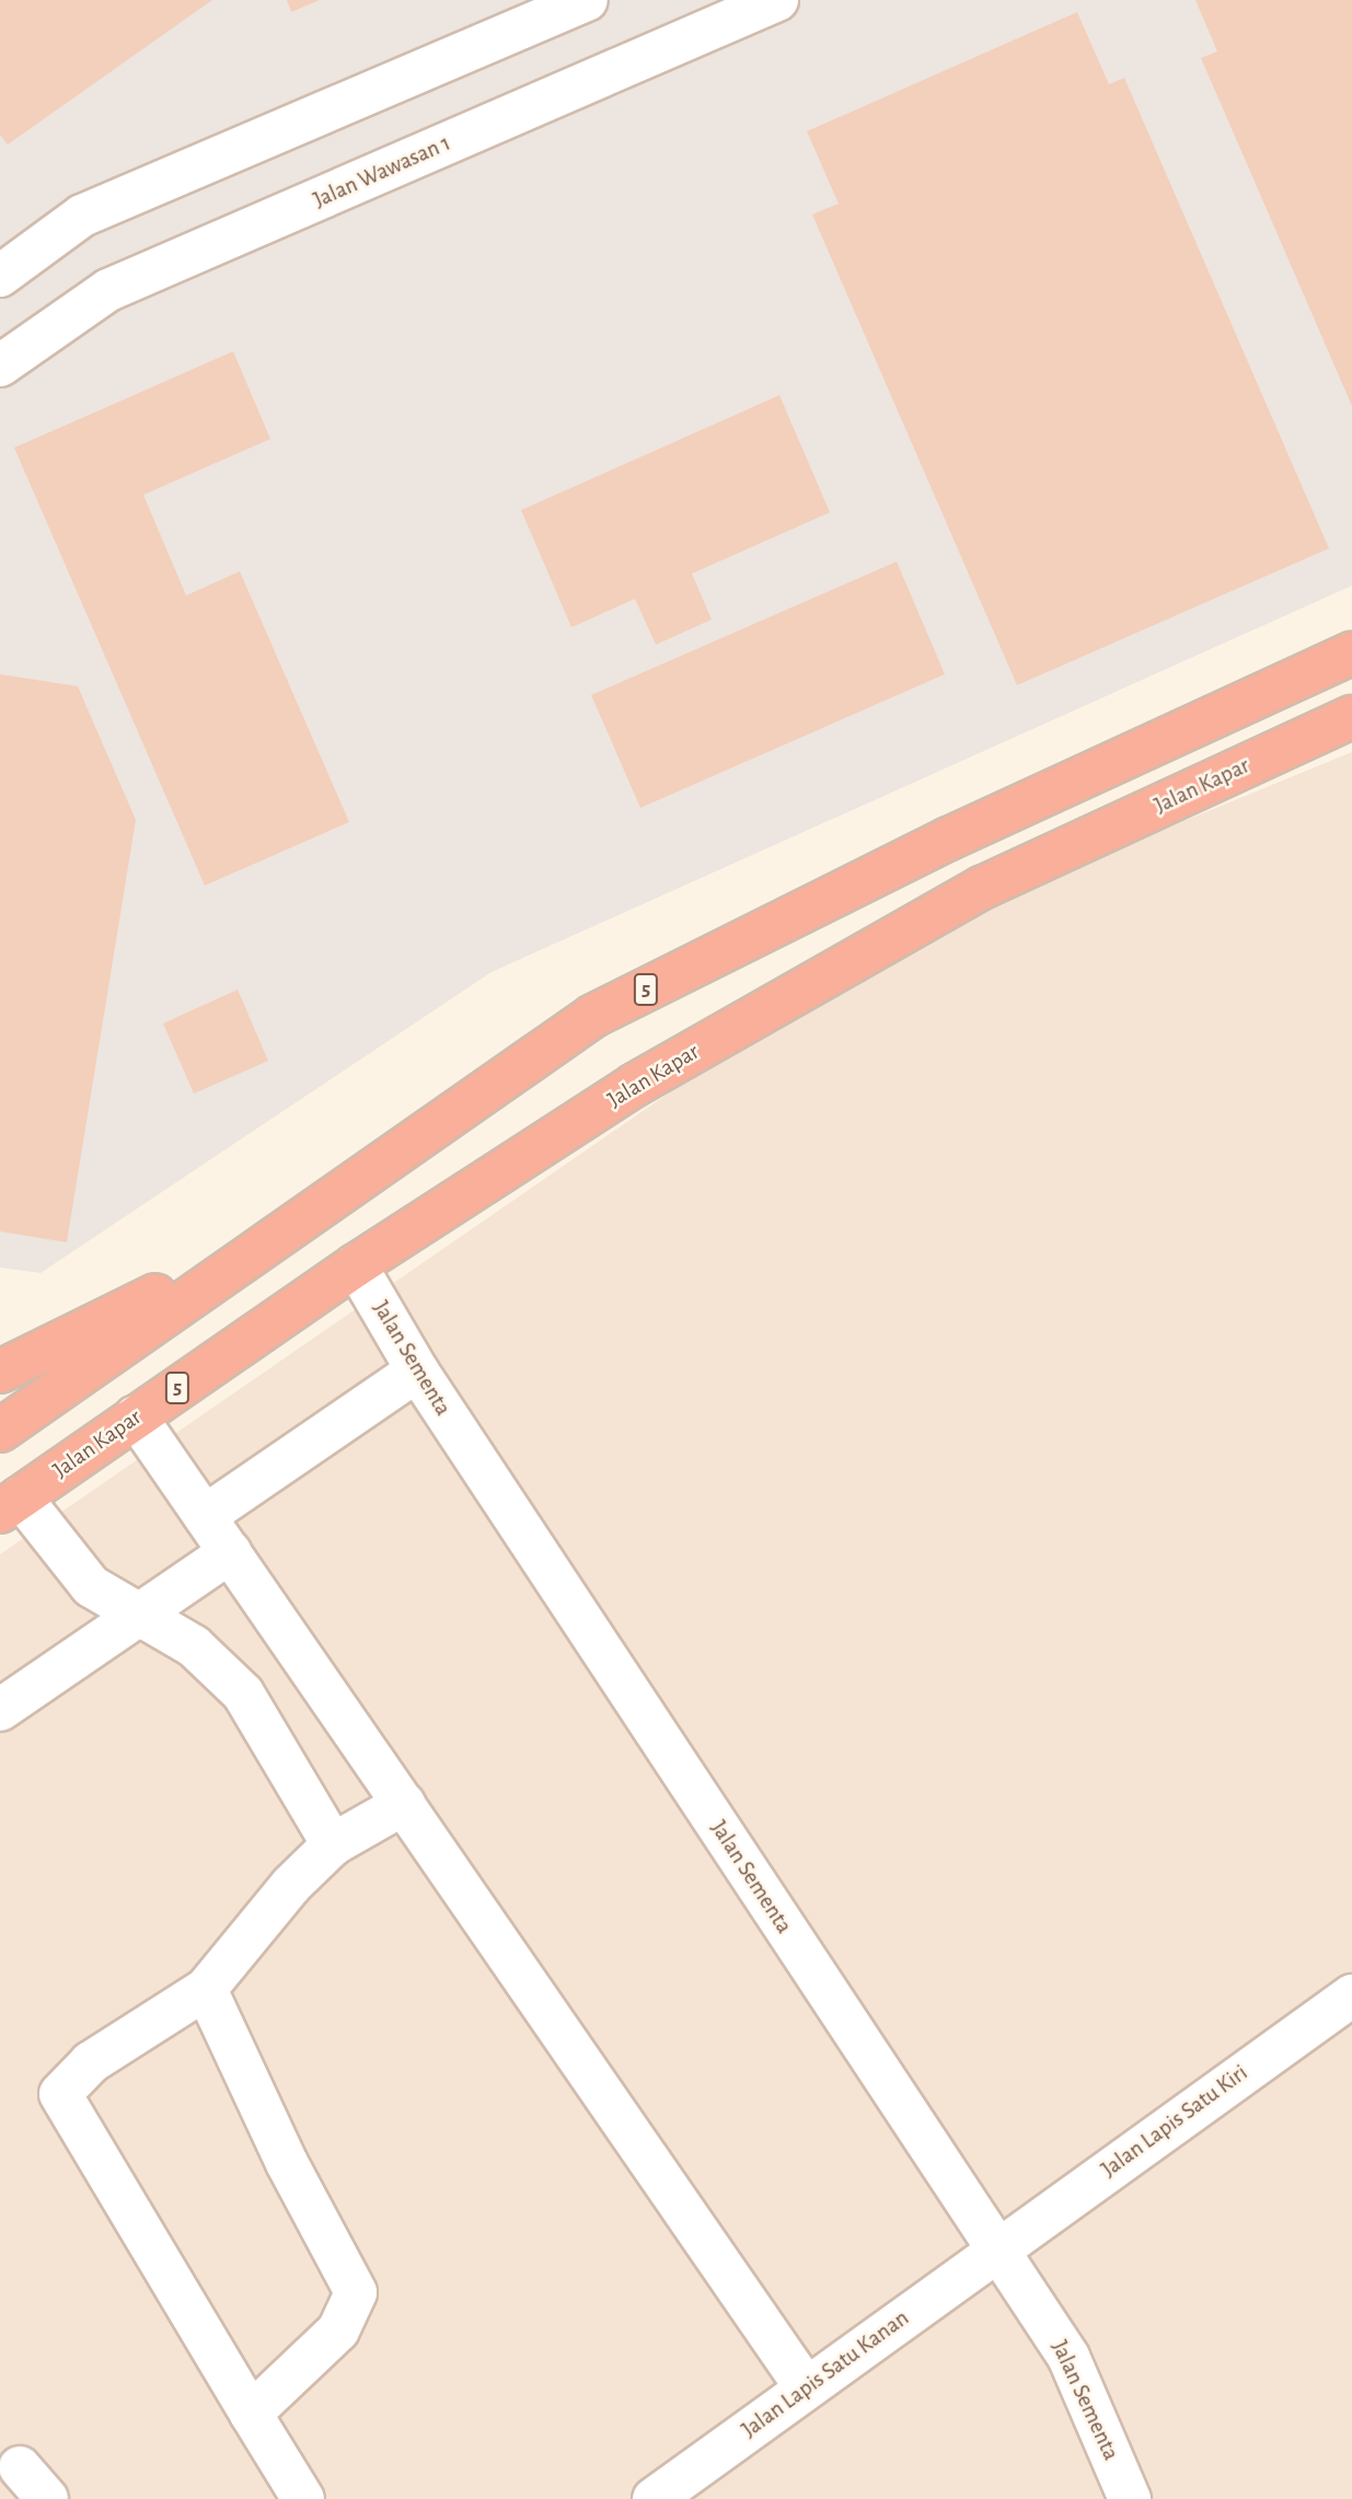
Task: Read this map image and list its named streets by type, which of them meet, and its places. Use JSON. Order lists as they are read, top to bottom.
{
  "streets": {
    "highway": ["Jalan Kapar", "5"],
    "street": [
      "Jalan Wawasan 1",
      "Jalan Sementa",
      "Jalan Lapis Satu Kiri",
      "Jalan Lapis Satu Kanan"
    ]
  },
  "crossings": [
    ["Jalan Kapar", "Jalan Sementa"],
    ["Jalan Sementa", "Jalan Lapis Satu Kiri"],
    ["Jalan Sementa", "Jalan Lapis Satu Kanan"],
    ["Jalan Lapis Satu Kiri", "Jalan Lapis Satu Kanan"]
  ]
}
